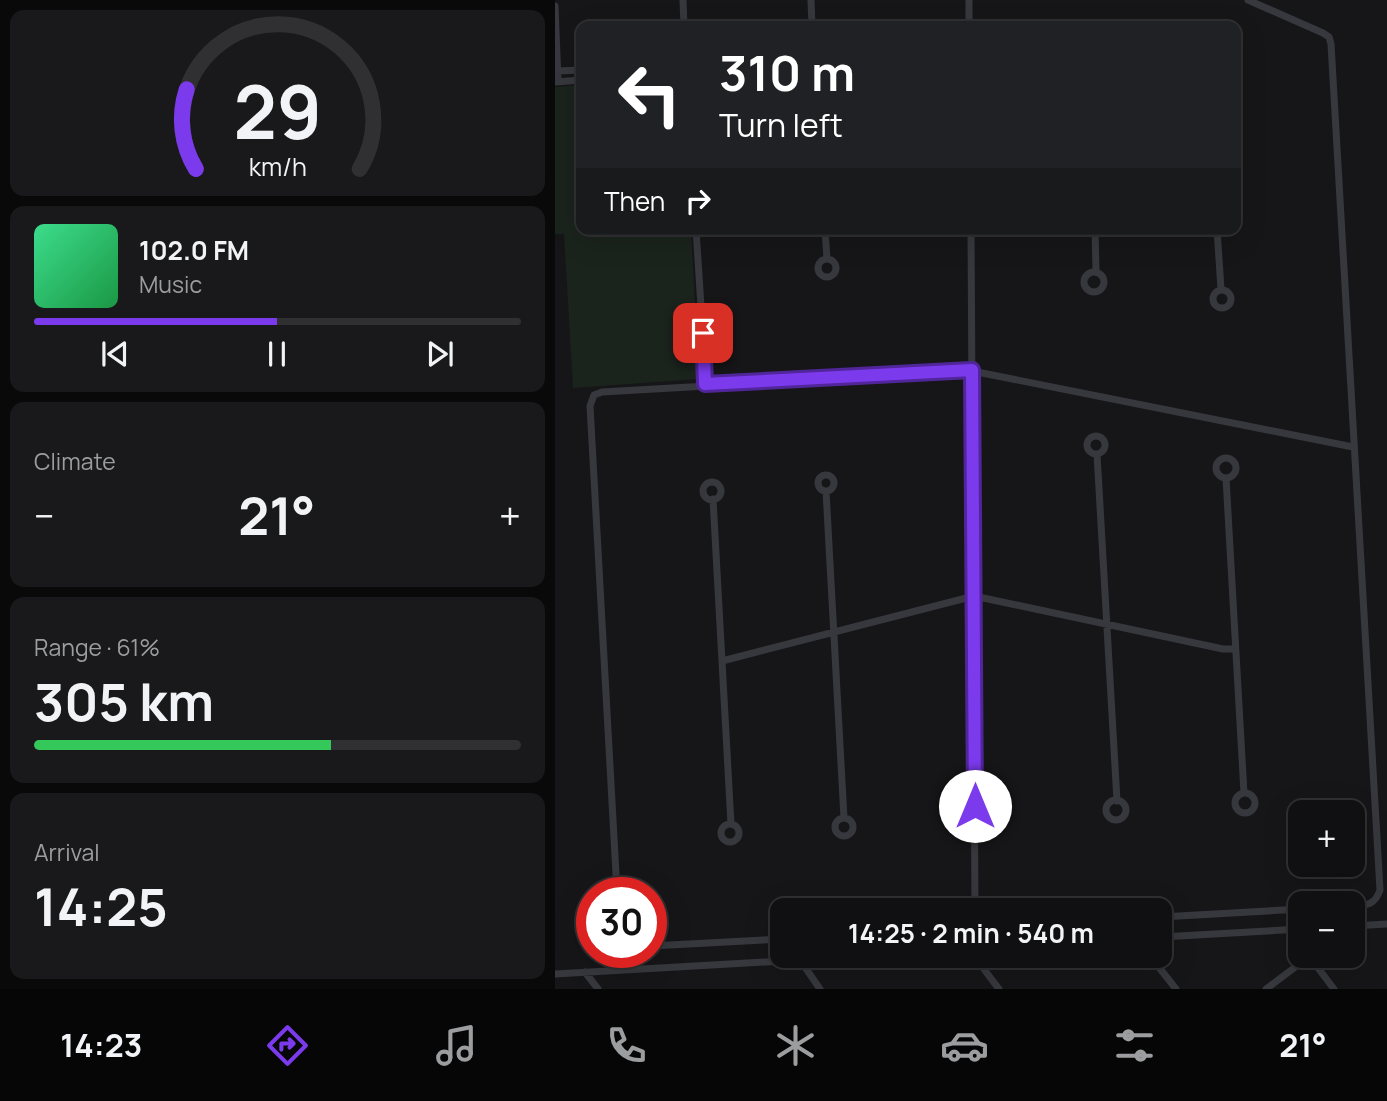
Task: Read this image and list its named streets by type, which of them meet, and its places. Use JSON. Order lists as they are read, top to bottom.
{
  "page": {
    "turn": ["310 m", "Turn left"],
    "then": "Then",
    "song": ["102.0 FM", "Music"],
    "tile": [
      "Climate",
      ["Range · 61%", "305 km"],
      ["Arrival", "14:25"]
    ],
    "heat": ["−", "21°", "+"],
    "map_buttons": ["+", "−"],
    "limit": "30",
    "trip": "14:25 · 2 min · 540 m",
    "tabs": ["14:23", "21°"],
    "gauge": ["29", "km/h"]
  }
}
